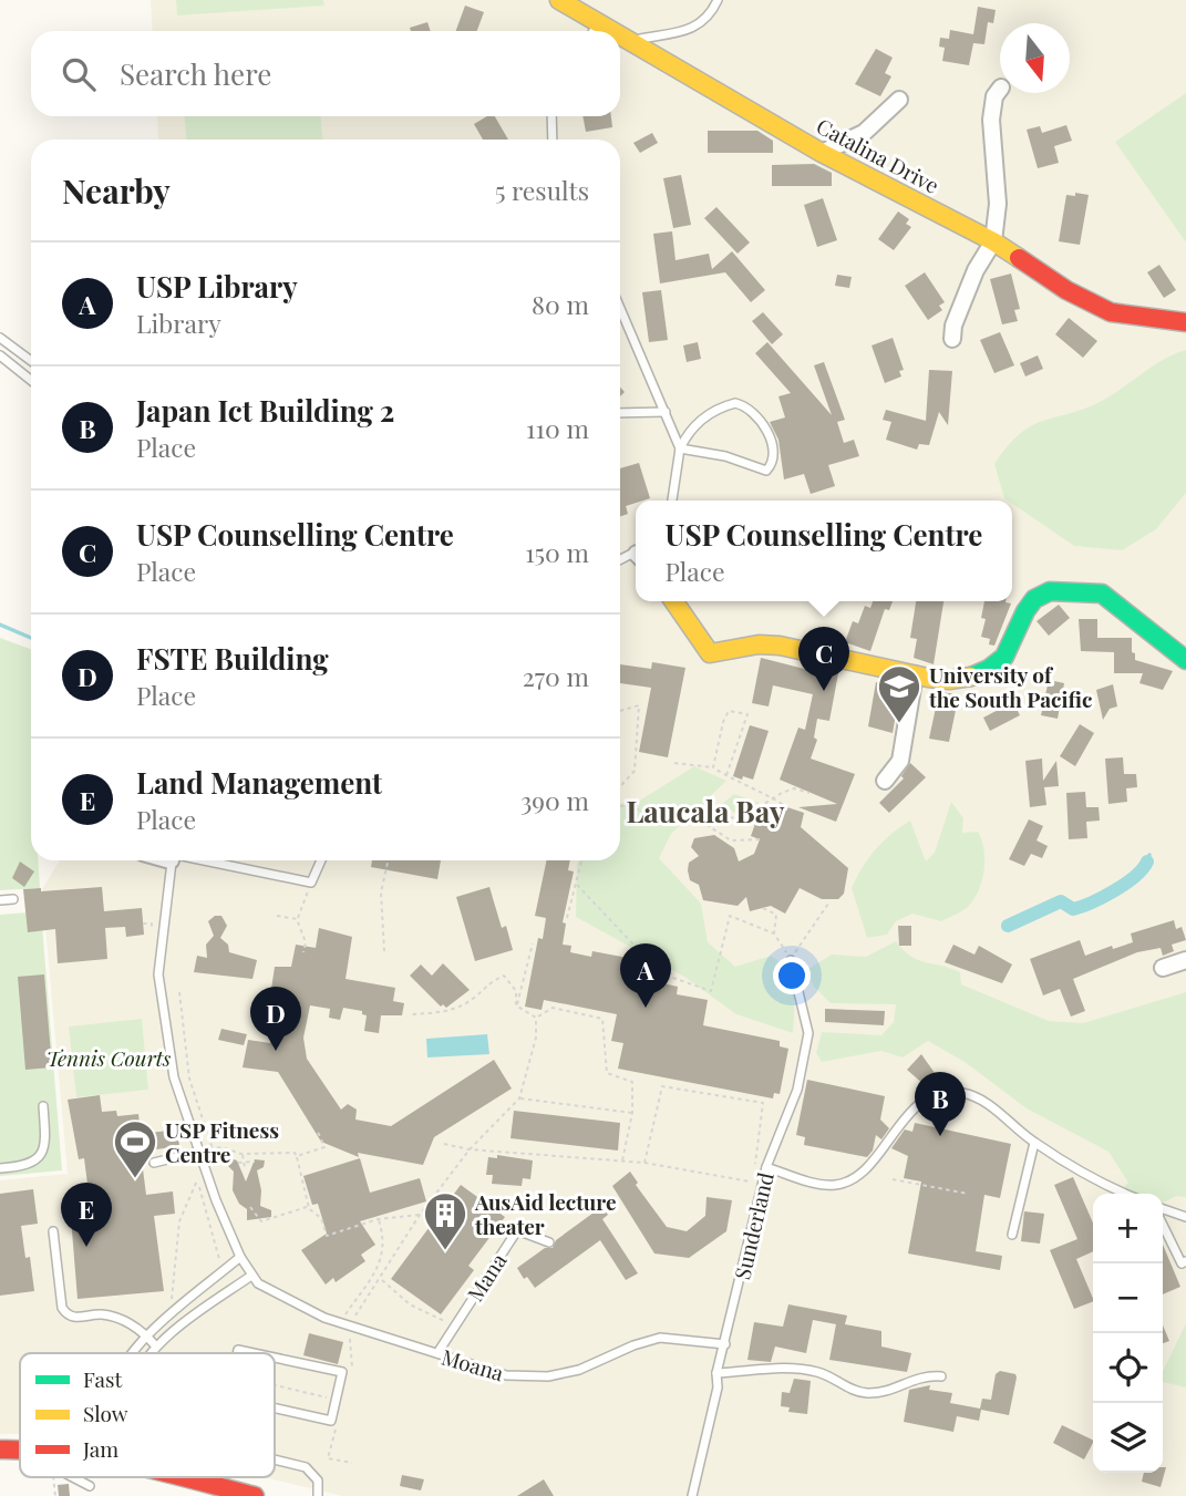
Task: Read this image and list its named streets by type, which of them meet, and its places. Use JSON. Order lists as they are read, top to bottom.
{
  "streets": {
    "street": ["Catalina Drive"],
    "lane": ["Sunderland", "Mana", "Moana"]
  },
  "crossings": [
    ["Sunderland", "Moana"],
    ["Mana", "Moana"]
  ],
  "districts": ["Laucala Bay"],
  "parks": ["Tennis Courts"],
  "places": {
    "school or university": ["University of the South Pacific"],
    "sports": ["USP Fitness Centre"],
    "building": ["AusAid lecture theater"]
  },
  "legend": ["Fast", "Slow", "Jam"],
  "north": "bottom",
  "page": {
    "search": "Search here",
    "heading": ["Nearby", "5 results"],
    "list": [
      {
        "mark": "A",
        "name": "USP Library",
        "note": "Library",
        "value": "80 m"
      },
      {
        "mark": "B",
        "name": "Japan Ict Building 2",
        "note": "Place",
        "value": "110 m"
      },
      {
        "mark": "C",
        "name": "USP Counselling Centre",
        "note": "Place",
        "value": "150 m"
      },
      {
        "mark": "D",
        "name": "FSTE Building",
        "note": "Place",
        "value": "270 m"
      },
      {
        "mark": "E",
        "name": "Land Management",
        "note": "Place",
        "value": "390 m"
      }
    ],
    "popup": ["USP Counselling Centre", "Place"],
    "pins": [
      "C",
      "A",
      "D",
      "B",
      "E"
    ],
    "map_buttons": ["+", "−"]
  }
}
